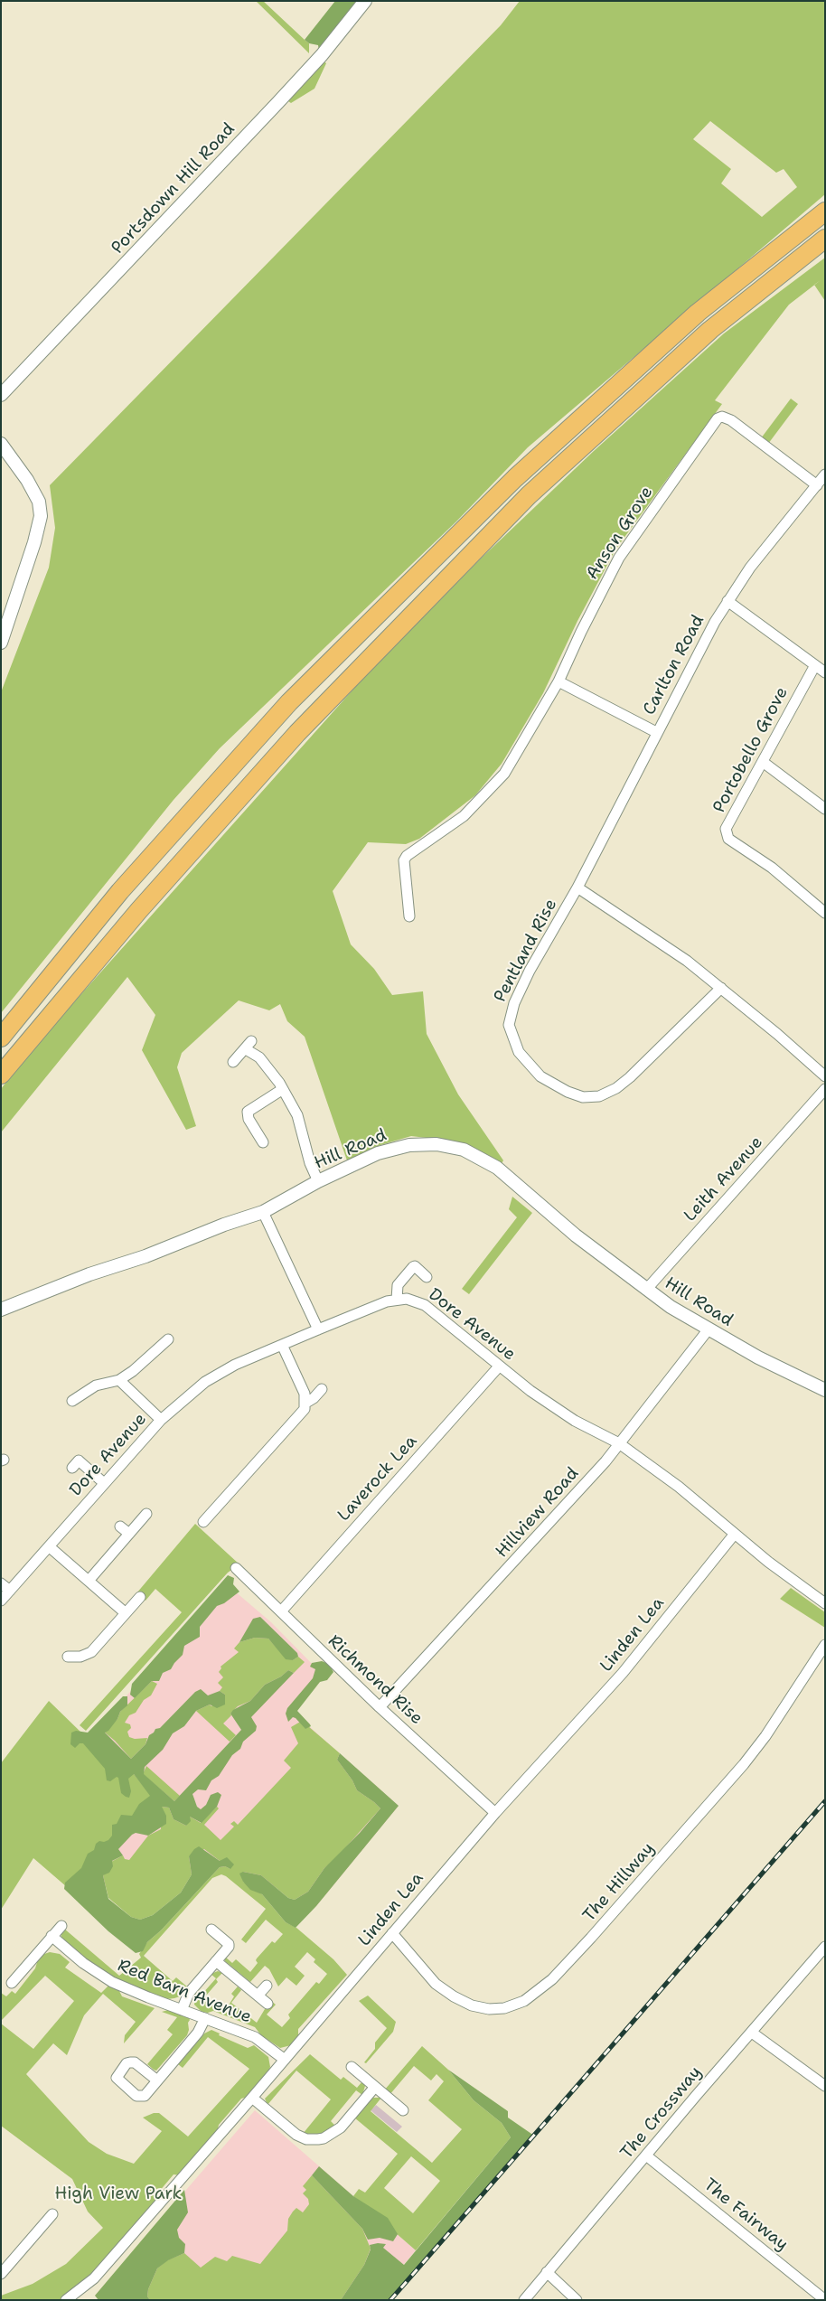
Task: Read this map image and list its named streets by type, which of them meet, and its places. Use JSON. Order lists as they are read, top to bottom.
{
  "streets": {
    "street": [
      "Portsdown Hill Road",
      "Anson Grove",
      "Carlton Road",
      "Portobello Grove",
      "Pentland Rise",
      "Hill Road",
      "Leith Avenue",
      "Dore Avenue",
      "Laverock Lea",
      "Hillview Road",
      "Linden Lea",
      "Richmond Rise",
      "The Hillway",
      "Red Barn Avenue",
      "The Crossway",
      "The Fairway"
    ]
  },
  "crossings": [
    ["Anson Grove", "Carlton Road"],
    ["Carlton Road", "Pentland Rise"],
    ["Hill Road", "Leith Avenue"],
    ["Hill Road", "Hillview Road"],
    ["Dore Avenue", "Laverock Lea"],
    ["Dore Avenue", "Hillview Road"],
    ["Dore Avenue", "Linden Lea"],
    ["Laverock Lea", "Richmond Rise"],
    ["Hillview Road", "Richmond Rise"],
    ["Linden Lea", "Richmond Rise"],
    ["Linden Lea", "The Hillway"],
    ["Linden Lea", "Red Barn Avenue"],
    ["The Crossway", "The Fairway"]
  ],
  "parks": ["High View Park"]
}
